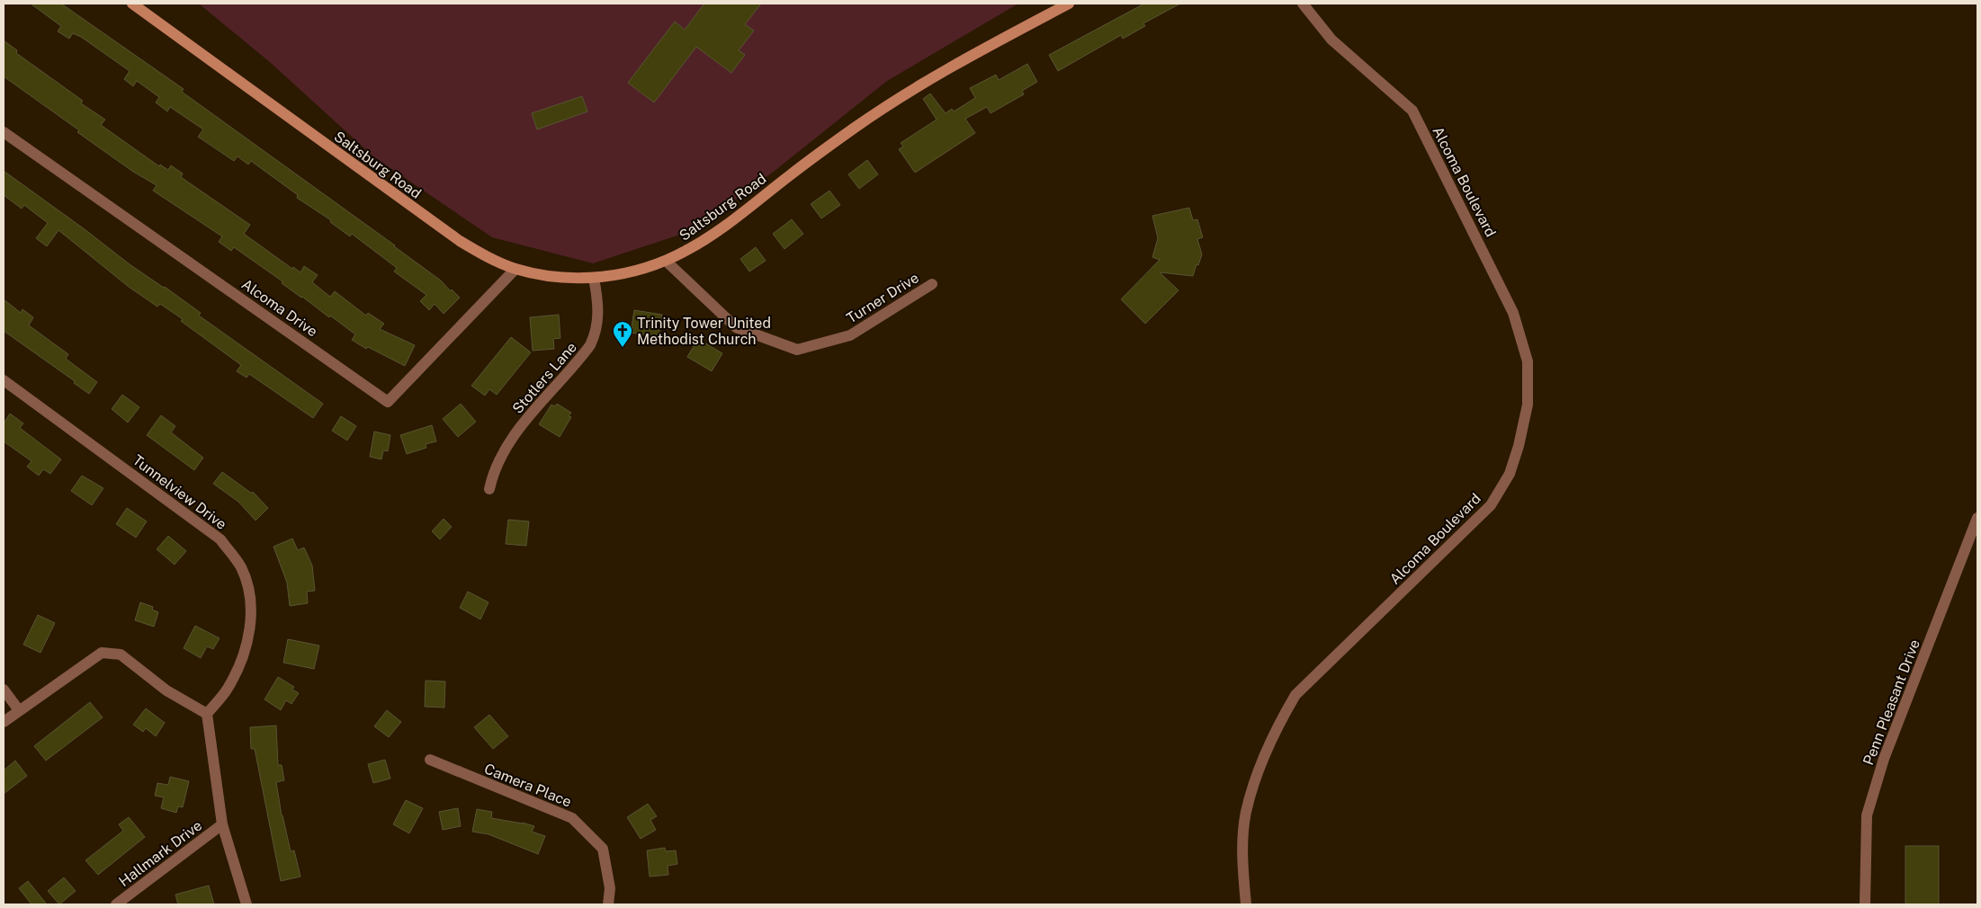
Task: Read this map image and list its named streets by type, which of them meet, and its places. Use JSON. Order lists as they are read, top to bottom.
{
  "streets": {
    "main road": ["Saltsburg Road"],
    "street": [
      "Alcoma Boulevard",
      "Turner Drive",
      "Alcoma Drive",
      "Stotlers Lane",
      "Tunnelview Drive",
      "Penn Pleasant Drive",
      "Camera Place",
      "Hallmark Drive"
    ]
  },
  "crossings": [
    ["Saltsburg Road", "Turner Drive"],
    ["Saltsburg Road", "Alcoma Drive"],
    ["Saltsburg Road", "Stotlers Lane"]
  ],
  "places": {
    "church": ["Trinity Tower United Methodist Church"]
  }
}
